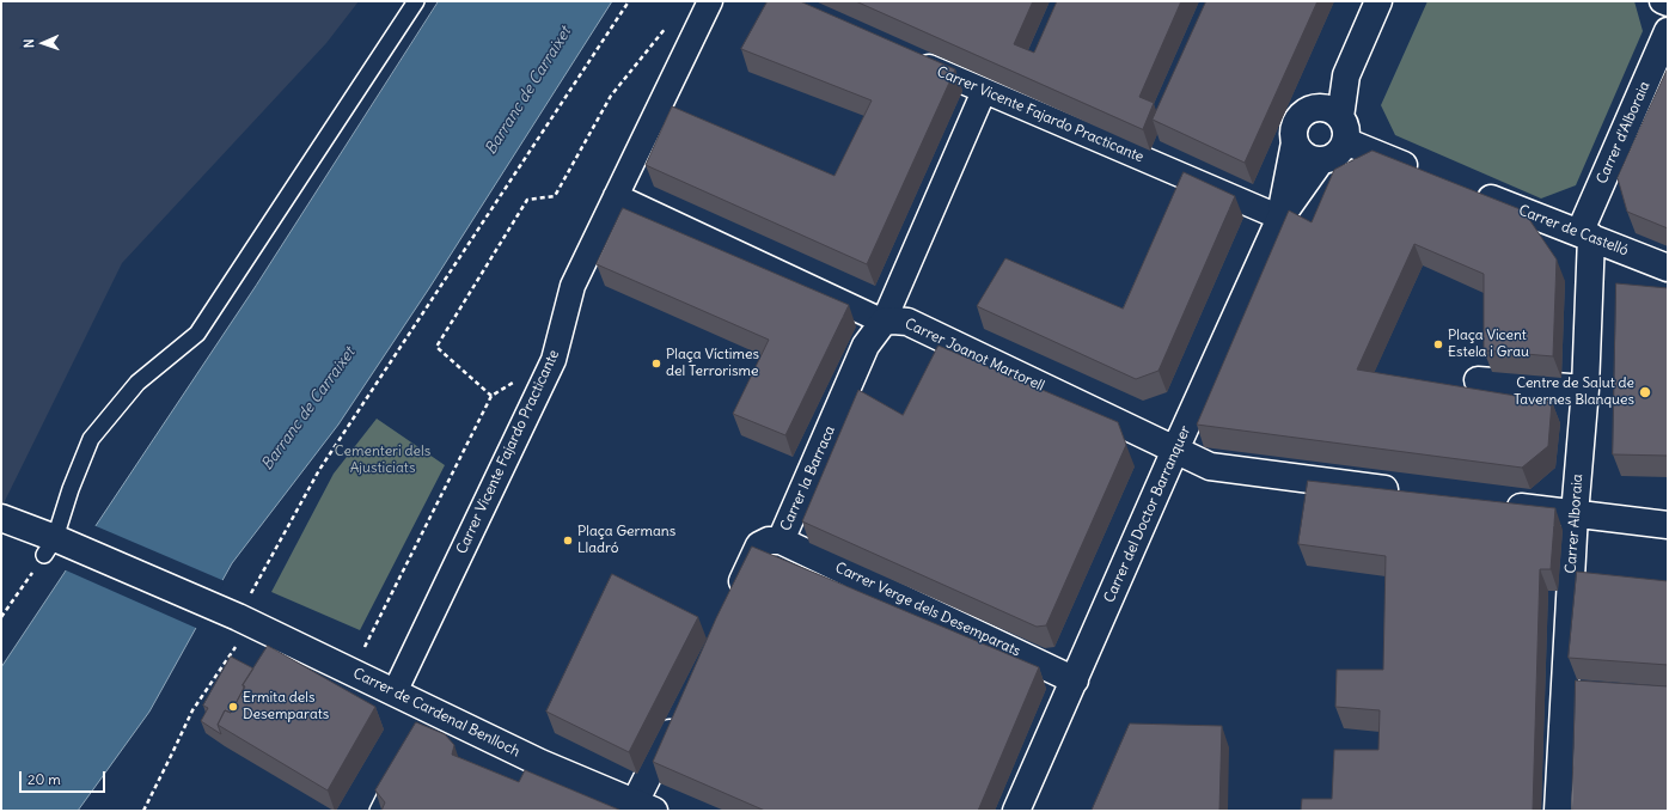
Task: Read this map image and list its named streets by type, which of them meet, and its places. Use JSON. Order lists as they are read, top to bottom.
{
  "streets": {
    "street": [
      "Carrer Vicente Fajardo Practicante",
      "Carrer d'Alboraia",
      "Carrer de Castelló",
      "Carrer Joanot Martorell",
      "Carrer la Barraca",
      "Carrer del Doctor Barranquer",
      "Carrer Alboraia",
      "Carrer Verge dels Desemparats",
      "Carrer de Cardenal Benlloch"
    ]
  },
  "crossings": [
    ["Carrer Vicente Fajardo Practicante", "Carrer Joanot Martorell"],
    ["Carrer Vicente Fajardo Practicante", "Carrer del Doctor Barranquer"],
    ["Carrer Vicente Fajardo Practicante", "Carrer de Cardenal Benlloch"],
    ["Carrer d'Alboraia", "Carrer de Castelló"],
    ["Carrer d'Alboraia", "Carrer Alboraia"],
    ["Carrer de Castelló", "Carrer Alboraia"],
    ["Carrer Joanot Martorell", "Carrer la Barraca"],
    ["Carrer Joanot Martorell", "Carrer del Doctor Barranquer"],
    ["Carrer la Barraca", "Carrer Verge dels Desemparats"],
    ["Carrer del Doctor Barranquer", "Carrer Verge dels Desemparats"]
  ],
  "water": ["Barranc de Carraixet"],
  "parks": ["Cementeri dels Ajusticiats"],
  "places": [
    "Plaça Vicent Estela i Grau",
    "Plaça Víctimes del Terrorisme",
    "Centre de Salut de Tavernes Blanques",
    "Plaça Germans Lladró",
    "Ermita dels Desemparats"
  ],
  "scale_bar": "20 m",
  "north": "left"
}
